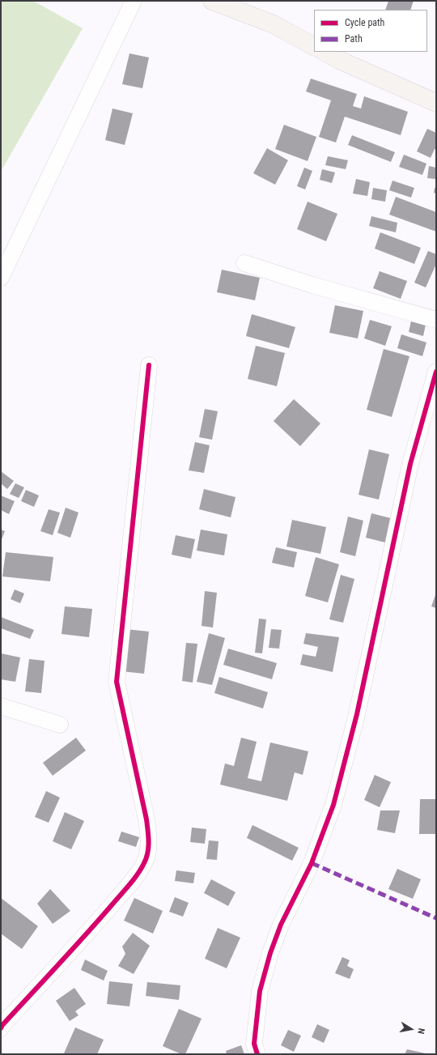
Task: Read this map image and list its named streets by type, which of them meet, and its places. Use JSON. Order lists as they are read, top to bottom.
{
  "legend": ["Cycle path", "Path"],
  "north": "right"
}
